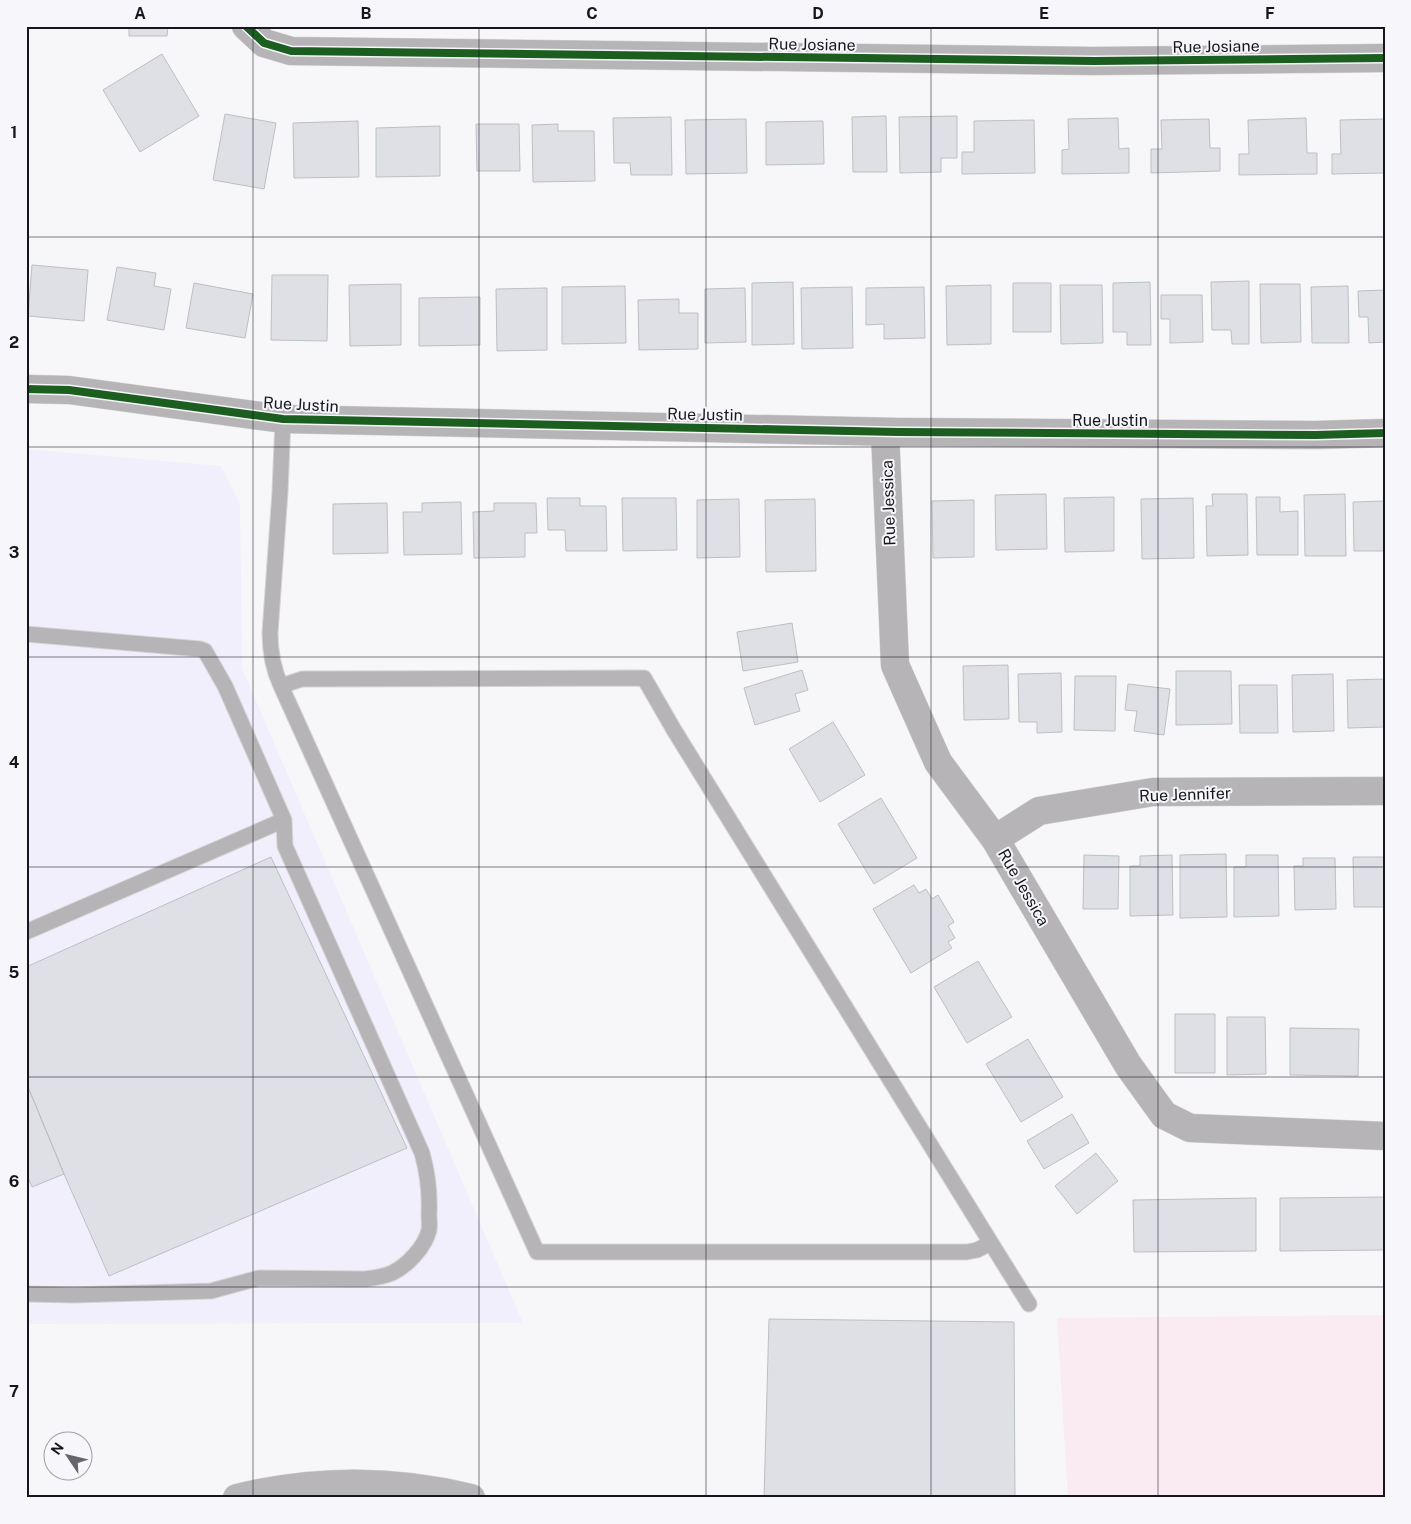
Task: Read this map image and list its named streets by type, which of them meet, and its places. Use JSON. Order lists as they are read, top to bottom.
{
  "streets": {
    "street": [
      "Rue Josiane",
      "Rue Justin",
      "Rue Jessica",
      "Rue Jennifer"
    ]
  },
  "crossings": [
    ["Rue Justin", "Rue Jessica"],
    ["Rue Jessica", "Rue Jennifer"]
  ],
  "north": "top left",
  "grid": {
    "columns": [
      "A",
      "B",
      "C",
      "D",
      "E",
      "F"
    ],
    "rows": [
      "1",
      "2",
      "3",
      "4",
      "5",
      "6",
      "7"
    ]
  }
}
